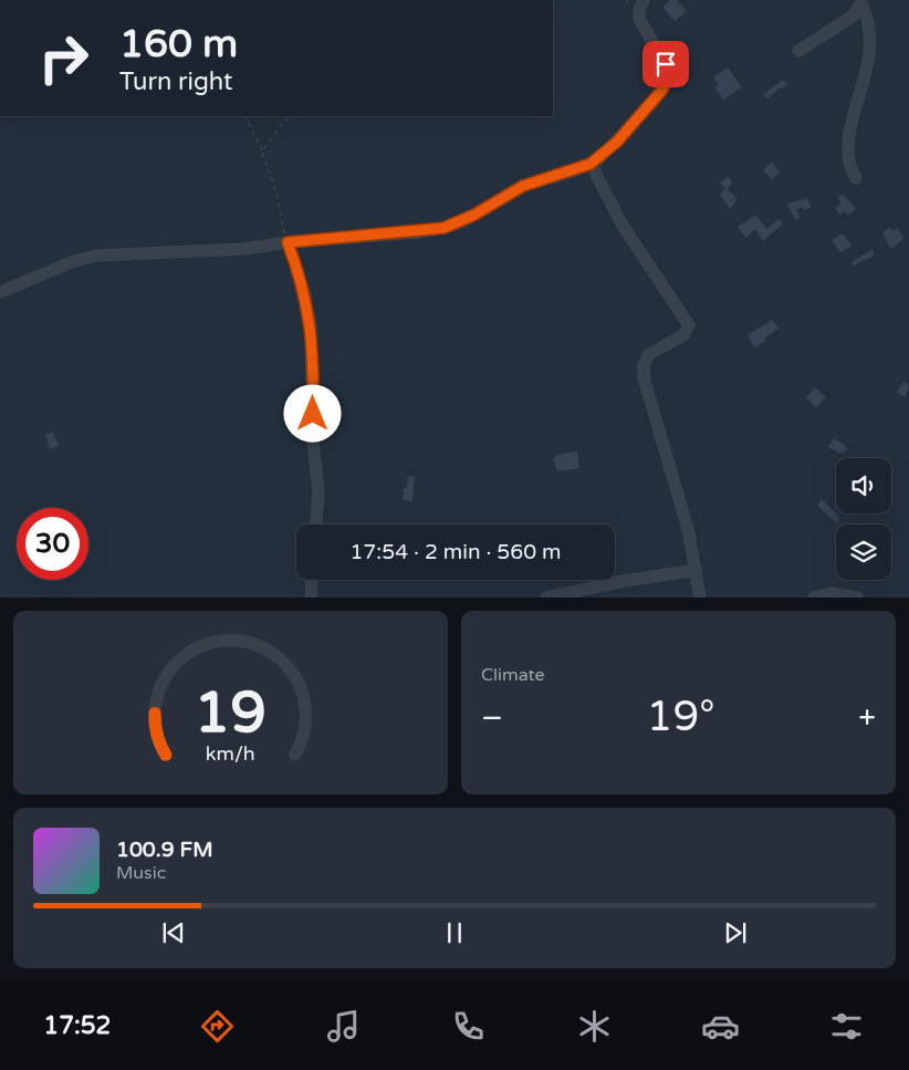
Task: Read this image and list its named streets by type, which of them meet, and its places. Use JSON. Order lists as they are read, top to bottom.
{
  "page": {
    "turn": ["160 m", "Turn right"],
    "limit": "30",
    "trip": "17:54 · 2 min · 560 m",
    "tile": "Climate",
    "heat": ["−", "19°", "+"],
    "song": ["100.9 FM", "Music"],
    "tabs": "17:52",
    "gauge": ["19", "km/h"]
  }
}
